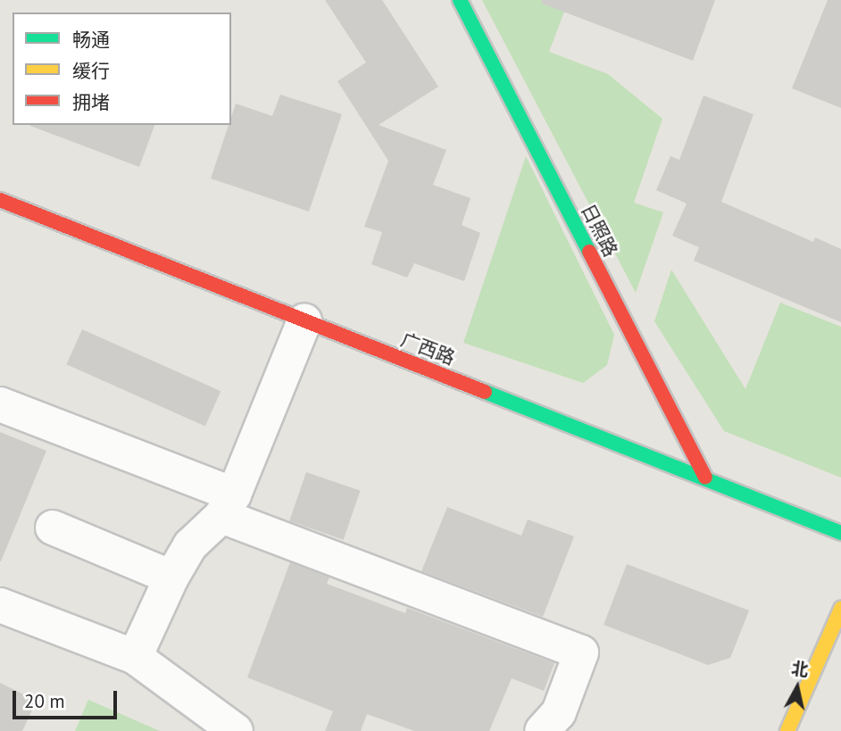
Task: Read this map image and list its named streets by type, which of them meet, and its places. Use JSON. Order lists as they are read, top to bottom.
{
  "streets": {
    "main road": ["日照路", "广西路"]
  },
  "crossings": [
    ["日照路", "广西路"]
  ],
  "legend": ["畅通", "缓行", "拥堵"],
  "scale_bar": "20 m",
  "north": "top"
}
